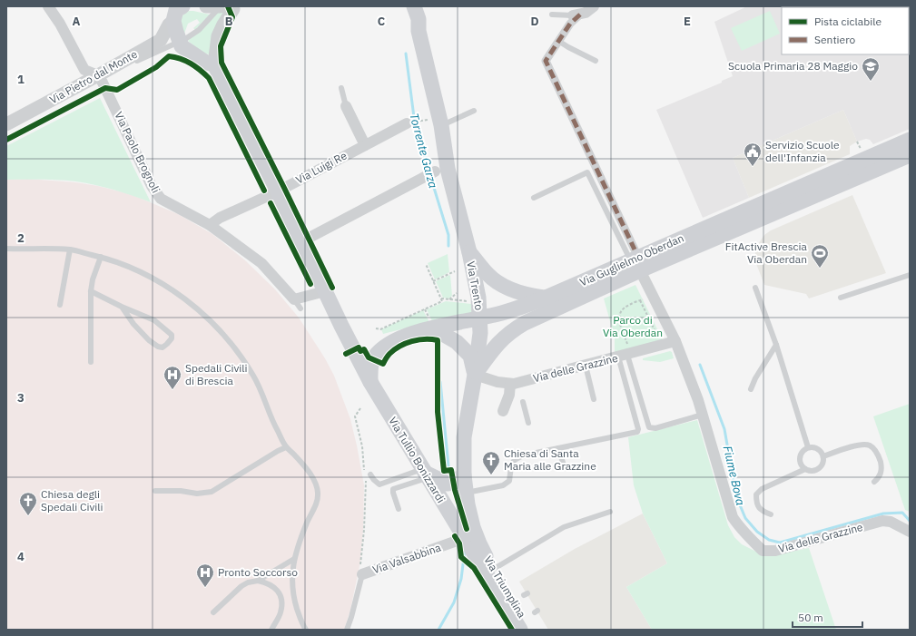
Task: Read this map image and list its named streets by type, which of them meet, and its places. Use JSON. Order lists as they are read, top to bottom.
{
  "streets": {
    "main road": [
      "Via Guglielmo Oberdan",
      "Via Trento",
      "Via Tullio Bonizzardi",
      "Via Triumplina"
    ],
    "street": [
      "Via Pietro dal Monte",
      "Via Paolo Brognoli",
      "Via Luigi Re",
      "Via delle Grazzine",
      "Via Valsabbina"
    ]
  },
  "crossings": [
    ["Via Pietro dal Monte", "Via Paolo Brognoli"],
    ["Via Paolo Brognoli", "Via Tullio Bonizzardi"],
    ["Via Luigi Re", "Via Tullio Bonizzardi"],
    ["Via Guglielmo Oberdan", "Via Trento"],
    ["Via Guglielmo Oberdan", "Via delle Grazzine"],
    ["Via Guglielmo Oberdan", "Via Tullio Bonizzardi"],
    ["Via Trento", "Via delle Grazzine"],
    ["Via Trento", "Via Triumplina"],
    ["Via Tullio Bonizzardi", "Via Valsabbina"],
    ["Via Tullio Bonizzardi", "Via Triumplina"],
    ["Via Valsabbina", "Via Triumplina"]
  ],
  "water": ["Torrente Garza", "Fiume Bova"],
  "parks": ["Parco di Via Oberdan"],
  "places": {
    "school or university": ["Scuola Primaria 28 Maggio"],
    "public building": ["Servizio Scuole dell'Infanzia"],
    "sports": ["FitActive Brescia Via Oberdan"],
    "hospital": ["Spedali Civili di Brescia", "Pronto Soccorso"],
    "church": ["Chiesa di Santa Maria alle Grazzine", "Chiesa degli Spedali Civili"]
  },
  "legend": ["Pista ciclabile", "Sentiero"],
  "scale_bar": "50 m",
  "grid": {
    "columns": [
      "A",
      "B",
      "C",
      "D",
      "E"
    ],
    "rows": [
      "1",
      "2",
      "3",
      "4"
    ]
  }
}
